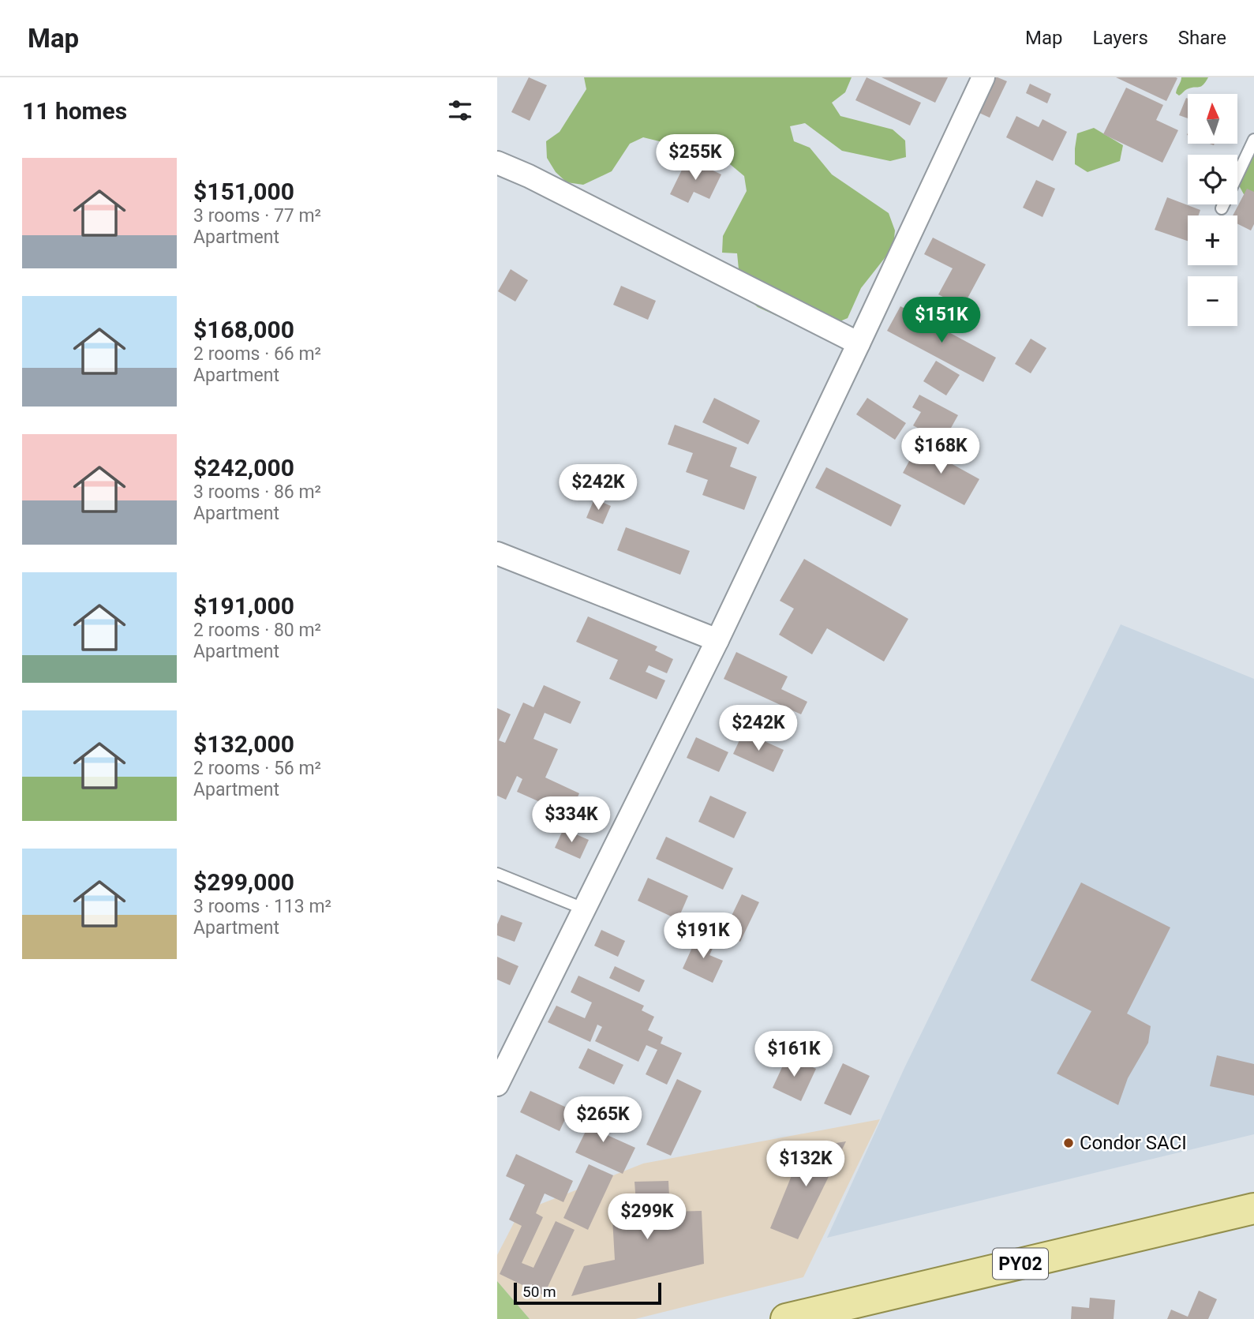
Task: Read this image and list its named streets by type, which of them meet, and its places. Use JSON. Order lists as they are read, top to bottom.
{
  "streets": {
    "main road": ["PY02"]
  },
  "places": ["Condor SACI"],
  "scale_bar": "50 m",
  "north": "top",
  "page": {
    "header": "Map",
    "nav": ["Map", "Layers", "Share"],
    "heading": "11 homes",
    "map_buttons": ["+", "−"],
    "price": [
      "$255K",
      "$151K",
      "$168K",
      "$242K",
      "$242K",
      "$334K",
      "$191K",
      "$161K",
      "$265K",
      "$132K",
      "$299K"
    ],
    "list": [
      {
        "name": "$151,000",
        "note": "3 rooms · 77 m² · Apartment"
      },
      {
        "name": "$168,000",
        "note": "2 rooms · 66 m² · Apartment"
      },
      {
        "name": "$242,000",
        "note": "3 rooms · 86 m² · Apartment"
      },
      {
        "name": "$191,000",
        "note": "2 rooms · 80 m² · Apartment"
      },
      {
        "name": "$132,000",
        "note": "2 rooms · 56 m² · Apartment"
      },
      {
        "name": "$299,000",
        "note": "3 rooms · 113 m² · Apartment"
      }
    ],
    "scale": "50 m"
  }
}
